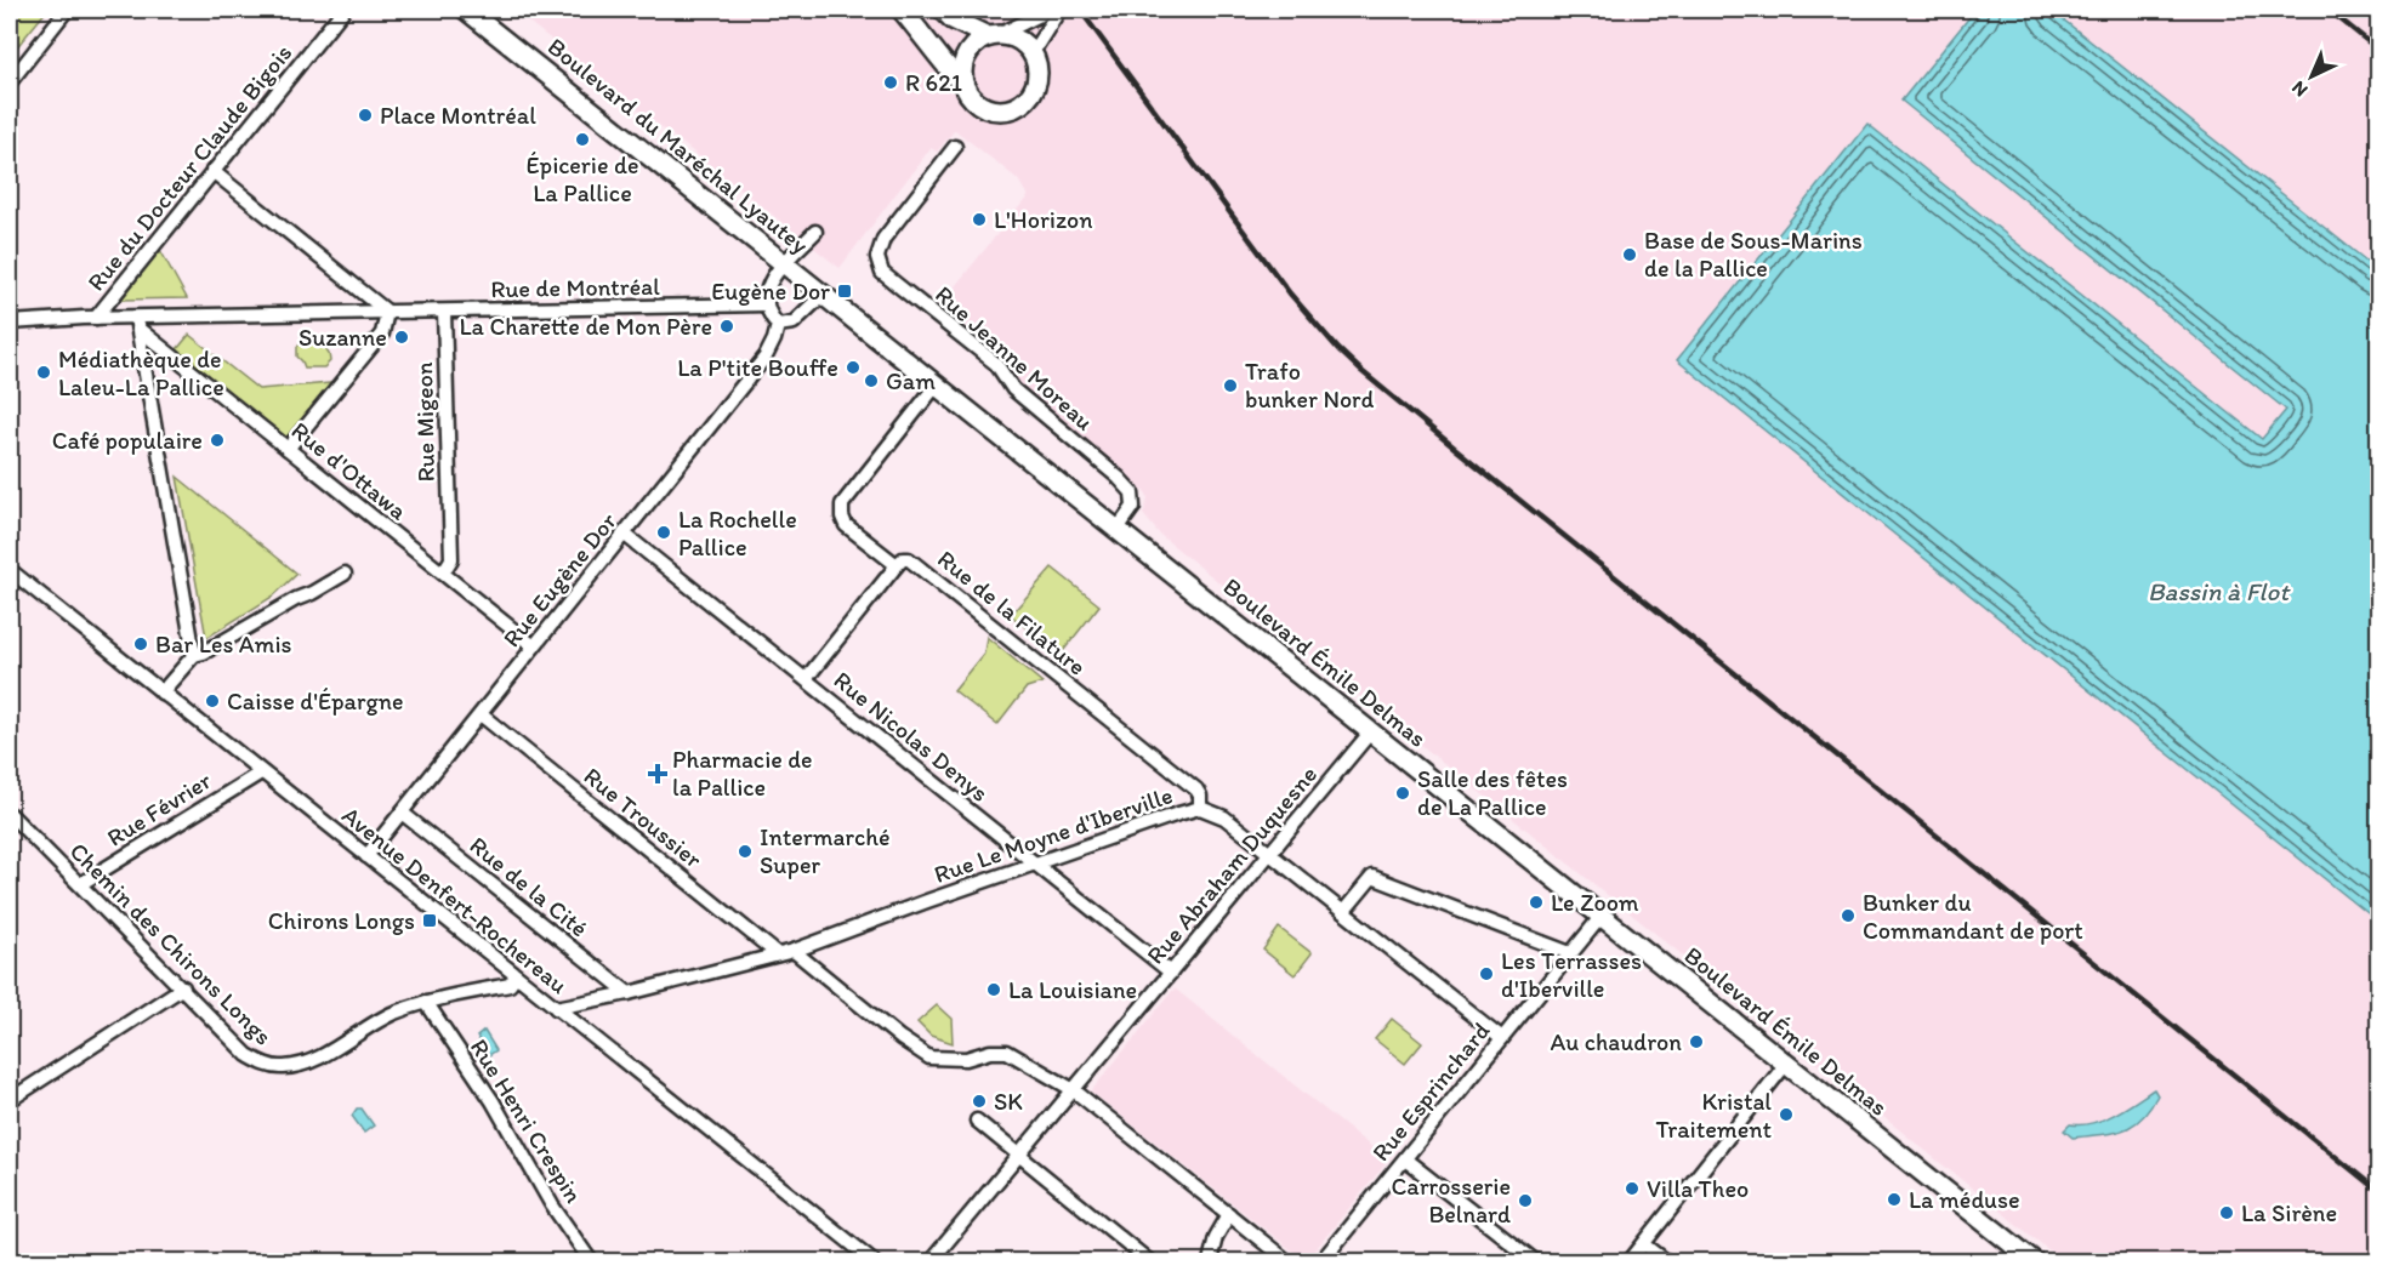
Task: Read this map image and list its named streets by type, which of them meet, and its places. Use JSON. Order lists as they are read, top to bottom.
{
  "streets": {
    "main road": ["Boulevard du Maréchal Lyautey", "Boulevard Émile Delmas"],
    "street": [
      "Rue du Docteur Claude Bigois",
      "Rue de Montréal",
      "Rue Jeanne Moreau",
      "Rue Migeon",
      "Rue d'Ottawa",
      "Rue Eugène Dor",
      "Rue de la Filature",
      "Rue Nicolas Denys",
      "Rue Février",
      "Rue Troussier",
      "Rue Le Moyne d'Iberville",
      "Rue Abraham Duquesne",
      "Rue de la Cité",
      "Avenue Denfert-Rochereau",
      "Chemin des Chirons Longs",
      "Rue Esprinchard",
      "Rue Henri Crespin"
    ]
  },
  "crossings": [
    ["Boulevard du Maréchal Lyautey", "Boulevard Émile Delmas"],
    ["Rue du Docteur Claude Bigois", "Rue de Montréal"],
    ["Rue de Montréal", "Rue Migeon"],
    ["Rue de Montréal", "Rue d'Ottawa"],
    ["Rue Jeanne Moreau", "Boulevard Émile Delmas"],
    ["Rue Migeon", "Rue d'Ottawa"],
    ["Rue d'Ottawa", "Rue Eugène Dor"],
    ["Rue Eugène Dor", "Rue Nicolas Denys"],
    ["Rue Eugène Dor", "Rue Troussier"],
    ["Rue Eugène Dor", "Rue de la Cité"],
    ["Rue Eugène Dor", "Avenue Denfert-Rochereau"],
    ["Rue de la Filature", "Rue Le Moyne d'Iberville"],
    ["Boulevard Émile Delmas", "Rue Abraham Duquesne"],
    ["Boulevard Émile Delmas", "Rue Esprinchard"],
    ["Rue Nicolas Denys", "Rue Le Moyne d'Iberville"],
    ["Rue Nicolas Denys", "Rue Abraham Duquesne"],
    ["Rue Février", "Avenue Denfert-Rochereau"],
    ["Rue Février", "Chemin des Chirons Longs"],
    ["Rue Troussier", "Rue Le Moyne d'Iberville"],
    ["Rue Le Moyne d'Iberville", "Rue Abraham Duquesne"],
    ["Rue Le Moyne d'Iberville", "Rue de la Cité"],
    ["Rue Le Moyne d'Iberville", "Avenue Denfert-Rochereau"],
    ["Rue Le Moyne d'Iberville", "Rue Esprinchard"],
    ["Avenue Denfert-Rochereau", "Chemin des Chirons Longs"],
    ["Chemin des Chirons Longs", "Rue Henri Crespin"]
  ],
  "water": ["Bassin à Flot"],
  "places": {
    "other": [
      "R 621",
      "Place Montréal",
      "Épicerie de La Pallice",
      "L'Horizon",
      "Base de Sous-Marins de la Pallice",
      "La Charette de Mon Père",
      "Suzanne",
      "La P'tite Bouffe",
      "Médiathèque de Laleu-La Pallice",
      "Gam",
      "Trafo bunker Nord",
      "Café populaire",
      "La Rochelle Pallice",
      "Bar Les Amis",
      "Caisse d'Épargne",
      "Salle des fêtes de La Pallice",
      "Intermarché Super",
      "Le Zoom",
      "Bunker du Commandant de port",
      "Les Terrasses d'Iberville",
      "La Louisiane",
      "Au chaudron",
      "SK",
      "Kristal Traitement",
      "Villa Theo",
      "La méduse",
      "Carrosserie Belnard",
      "La Sirène"
    ],
    "transit": ["Eugène Dor", "Chirons Longs"],
    "health": ["Pharmacie de la Pallice"]
  },
  "north": "bottom left"
}
